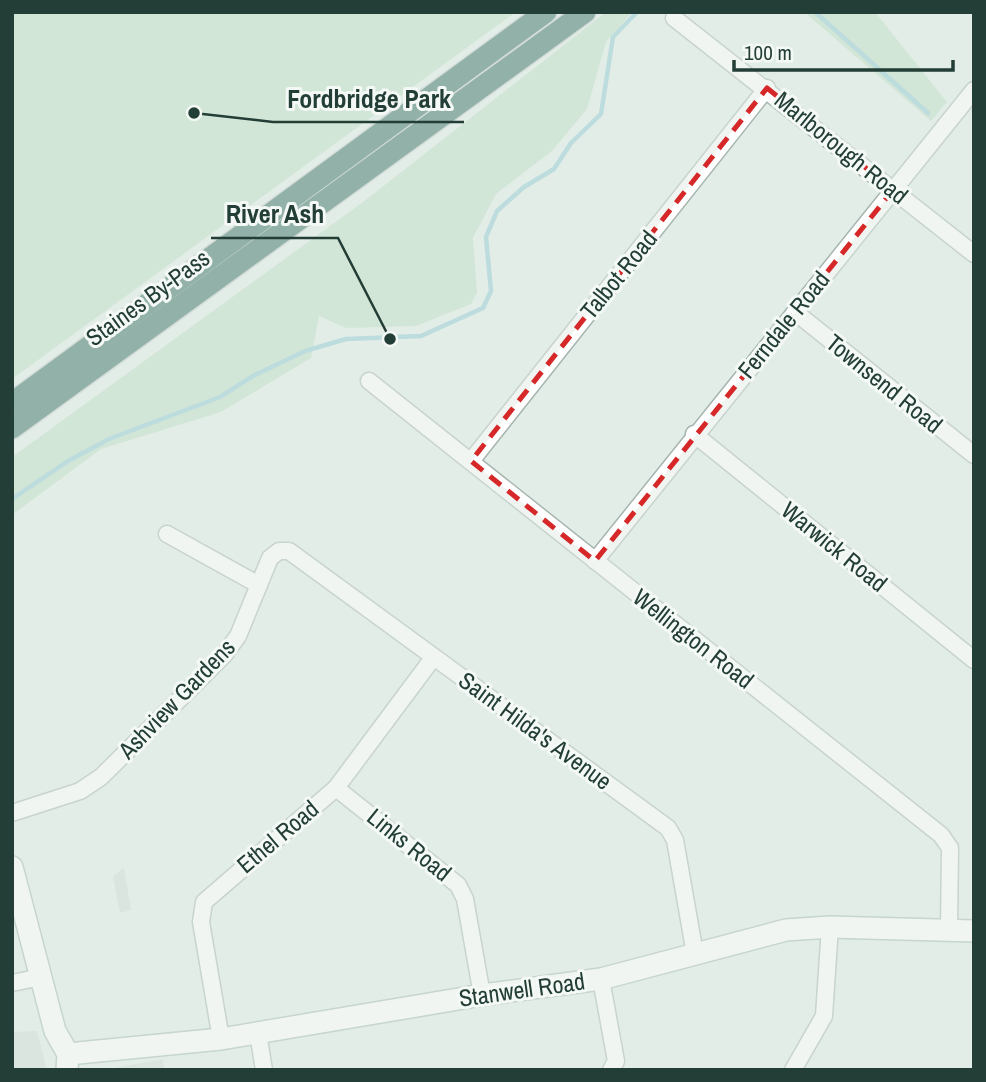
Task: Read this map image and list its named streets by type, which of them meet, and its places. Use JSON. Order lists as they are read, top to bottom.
{
  "streets": {
    "highway": ["Staines By-Pass"],
    "street": [
      "Marlborough Road",
      "Talbot Road",
      "Ferndale Road",
      "Townsend Road",
      "Warwick Road",
      "Wellington Road",
      "Ashview Gardens",
      "Saint Hilda's Avenue",
      "Ethel Road",
      "Links Road",
      "Stanwell Road"
    ]
  },
  "crossings": [
    ["Marlborough Road", "Talbot Road"],
    ["Marlborough Road", "Ferndale Road"],
    ["Talbot Road", "Wellington Road"],
    ["Ferndale Road", "Townsend Road"],
    ["Ferndale Road", "Warwick Road"],
    ["Ferndale Road", "Wellington Road"],
    ["Wellington Road", "Stanwell Road"],
    ["Ashview Gardens", "Saint Hilda's Avenue"],
    ["Saint Hilda's Avenue", "Ethel Road"],
    ["Saint Hilda's Avenue", "Stanwell Road"],
    ["Ethel Road", "Links Road"],
    ["Ethel Road", "Stanwell Road"],
    ["Links Road", "Stanwell Road"]
  ],
  "places": ["Fordbridge Park", "River Ash"],
  "scale_bar": "100 m"
}
